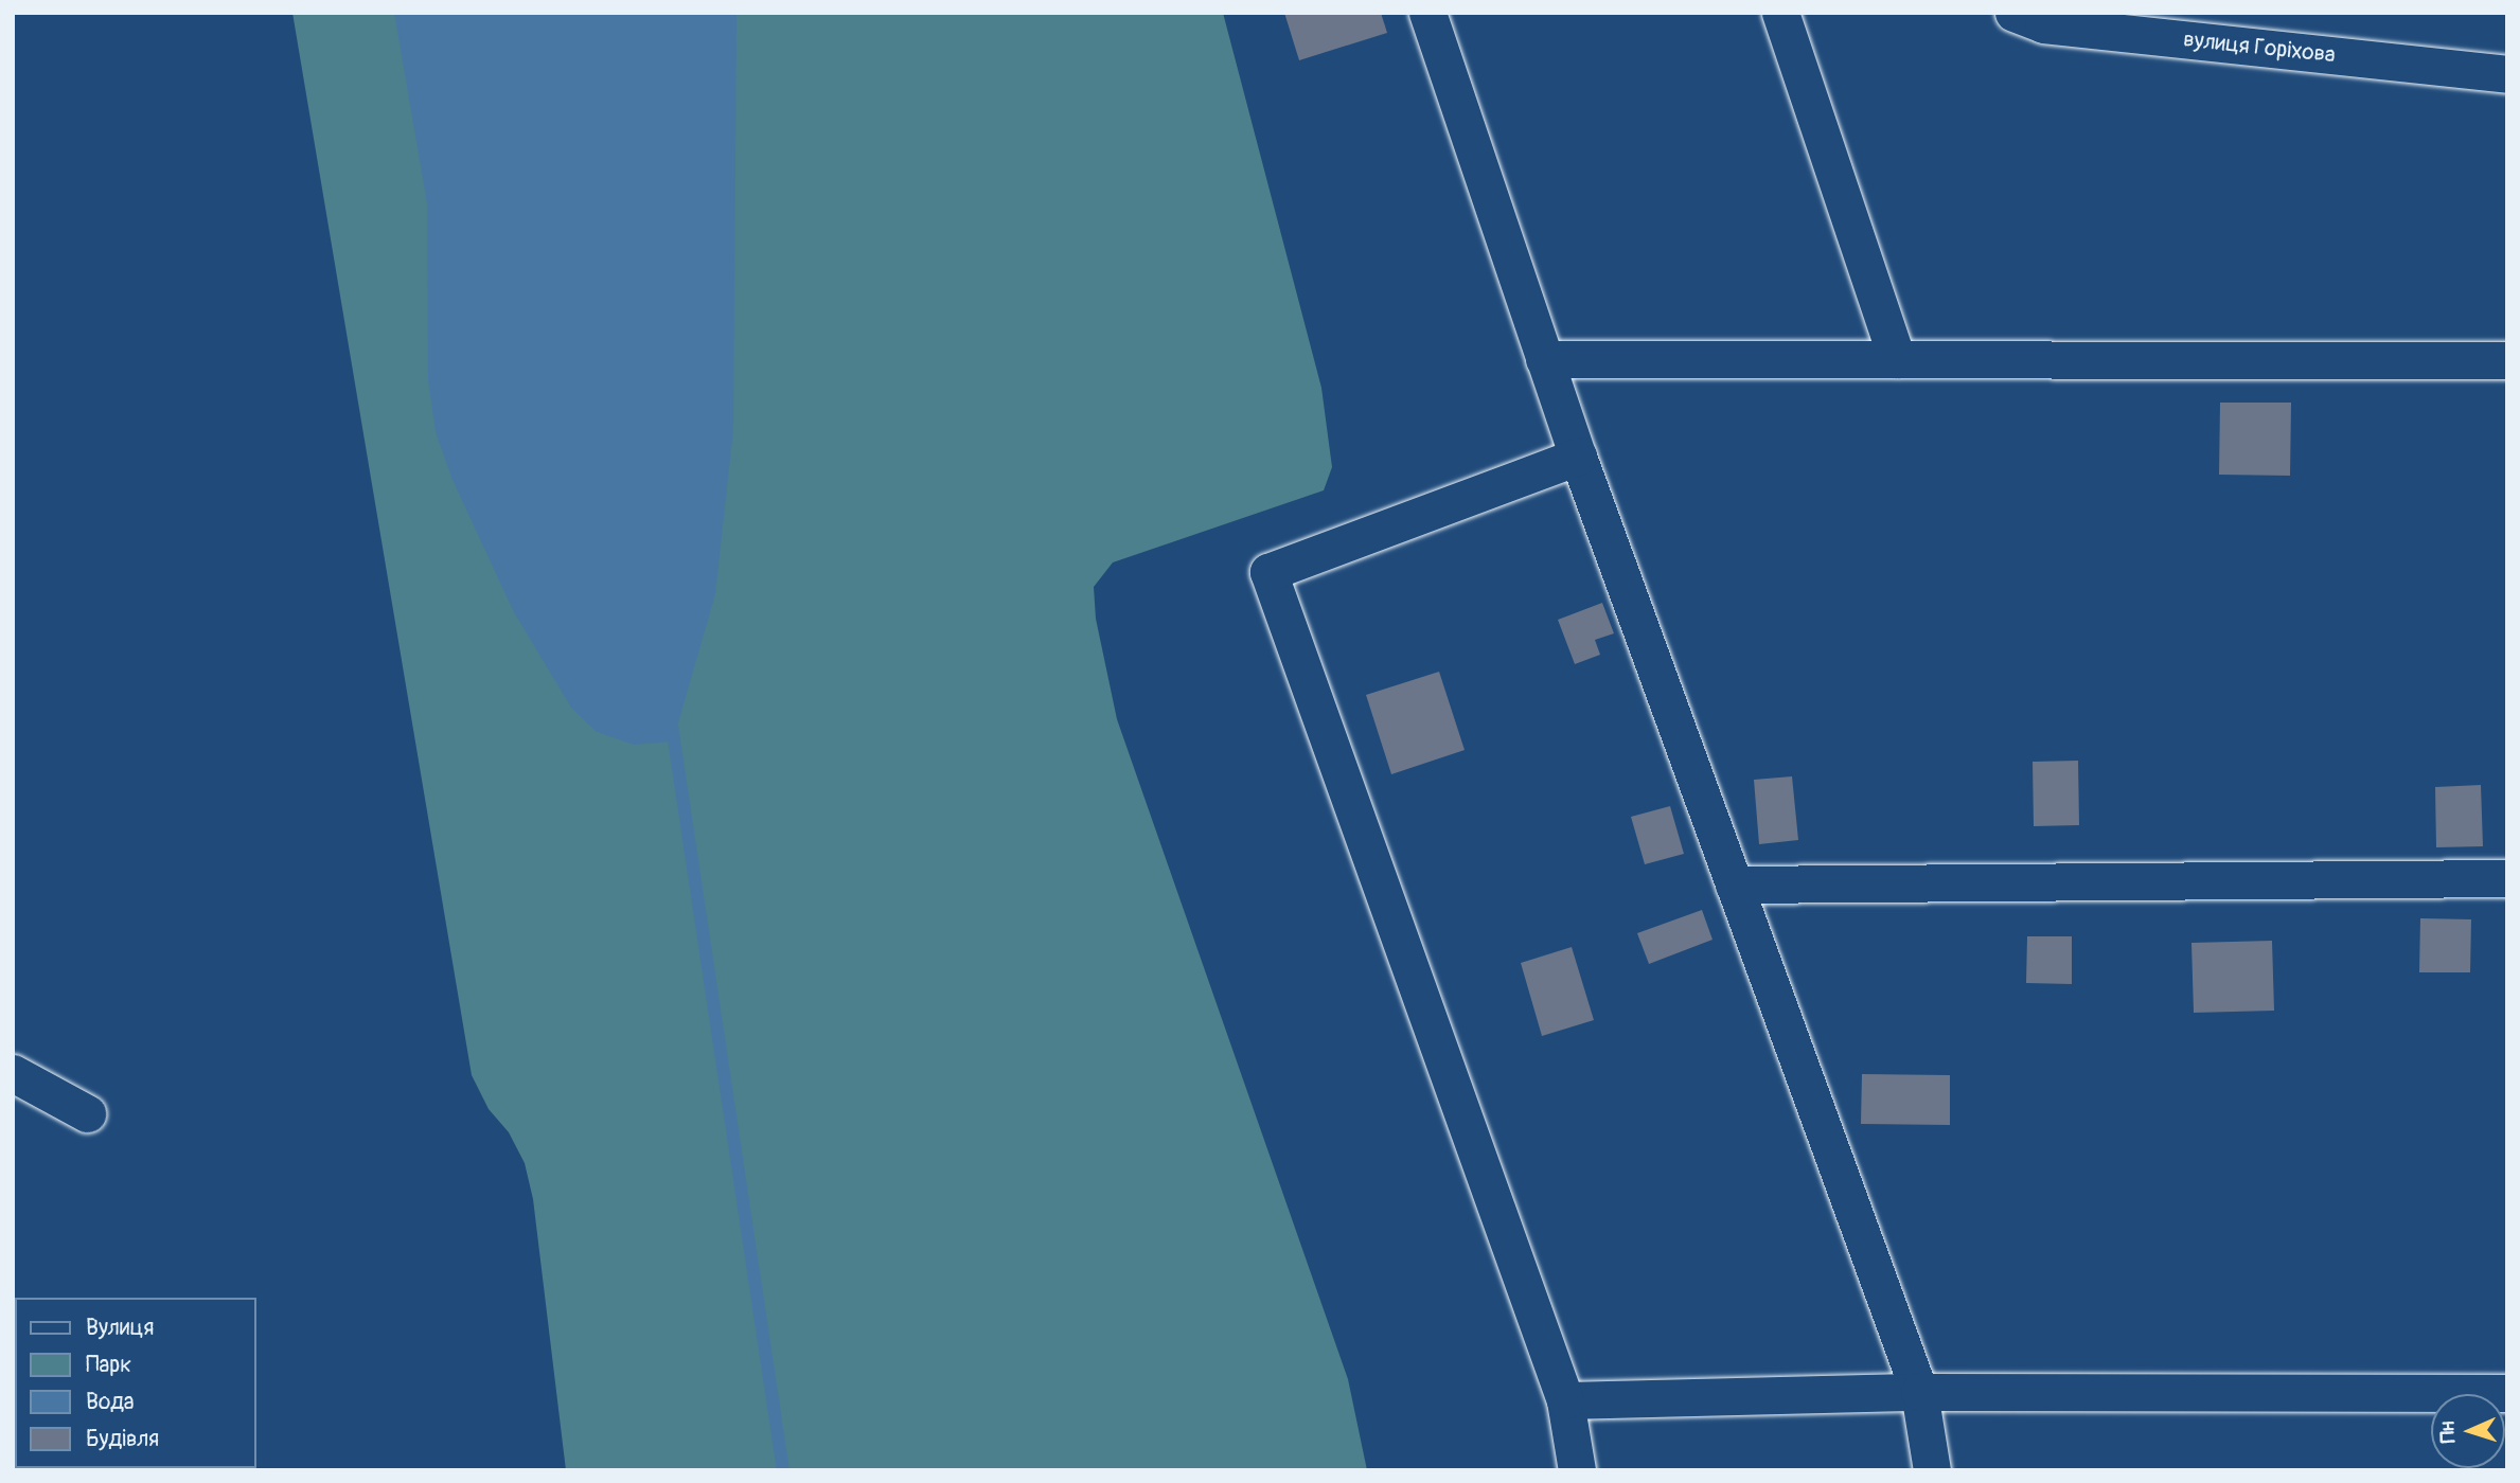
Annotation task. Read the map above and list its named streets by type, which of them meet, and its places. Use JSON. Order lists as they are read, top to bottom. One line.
{"streets":{"street":["вулиця Горіхова"]},"legend":["Вулиця","Парк","Вода","Будівля"],"north":"left"}
